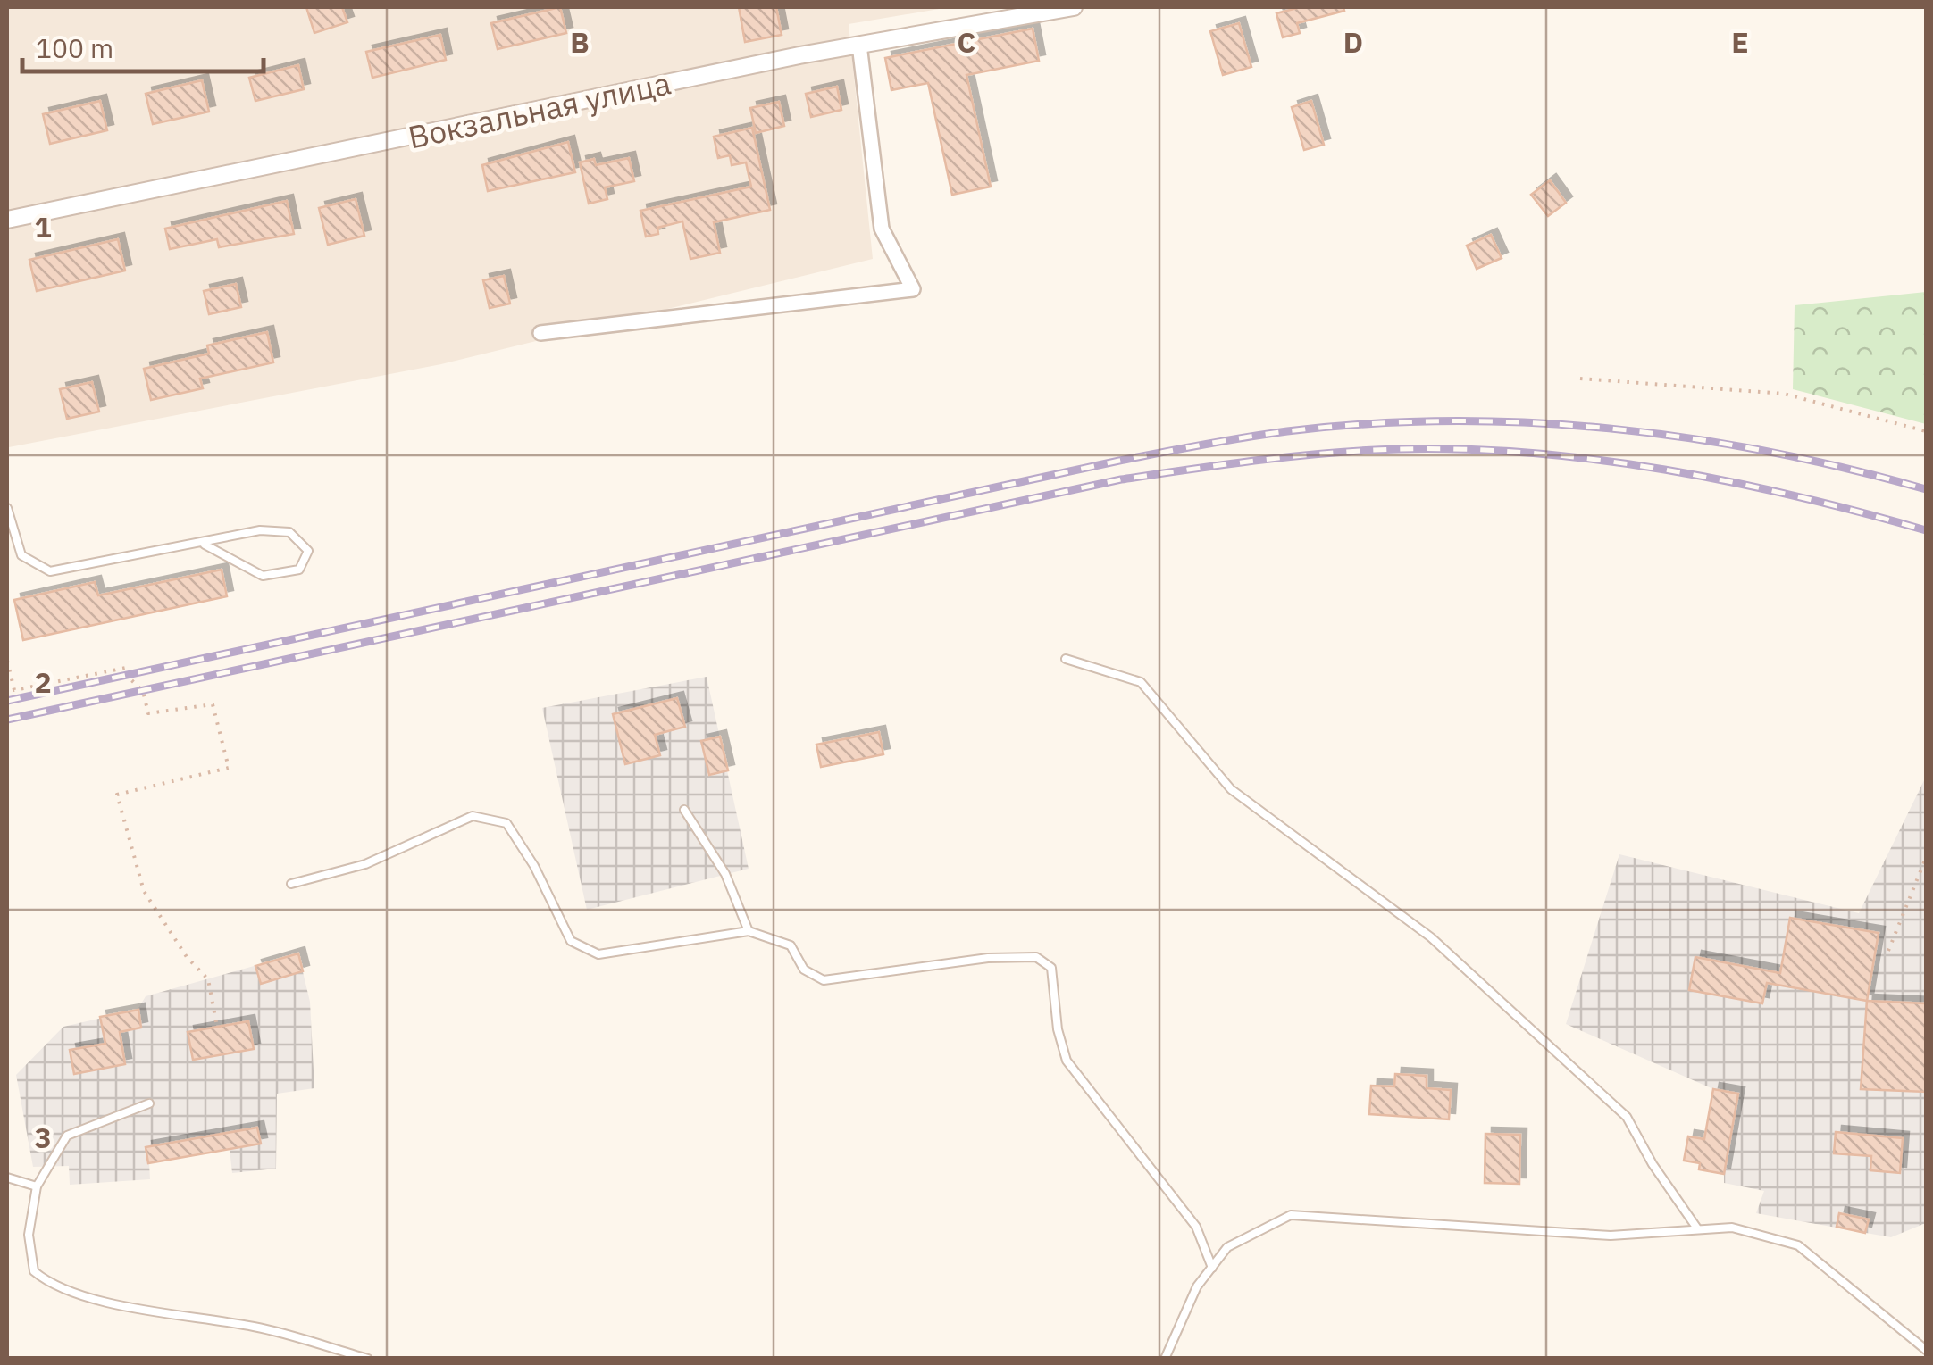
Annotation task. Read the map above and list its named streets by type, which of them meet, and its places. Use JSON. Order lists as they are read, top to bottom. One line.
{"streets":{"street":["Вокзальная улица"]},"scale_bar":"100 m","grid":{"columns":["B","C","D","E"],"rows":["1","2","3"]}}
